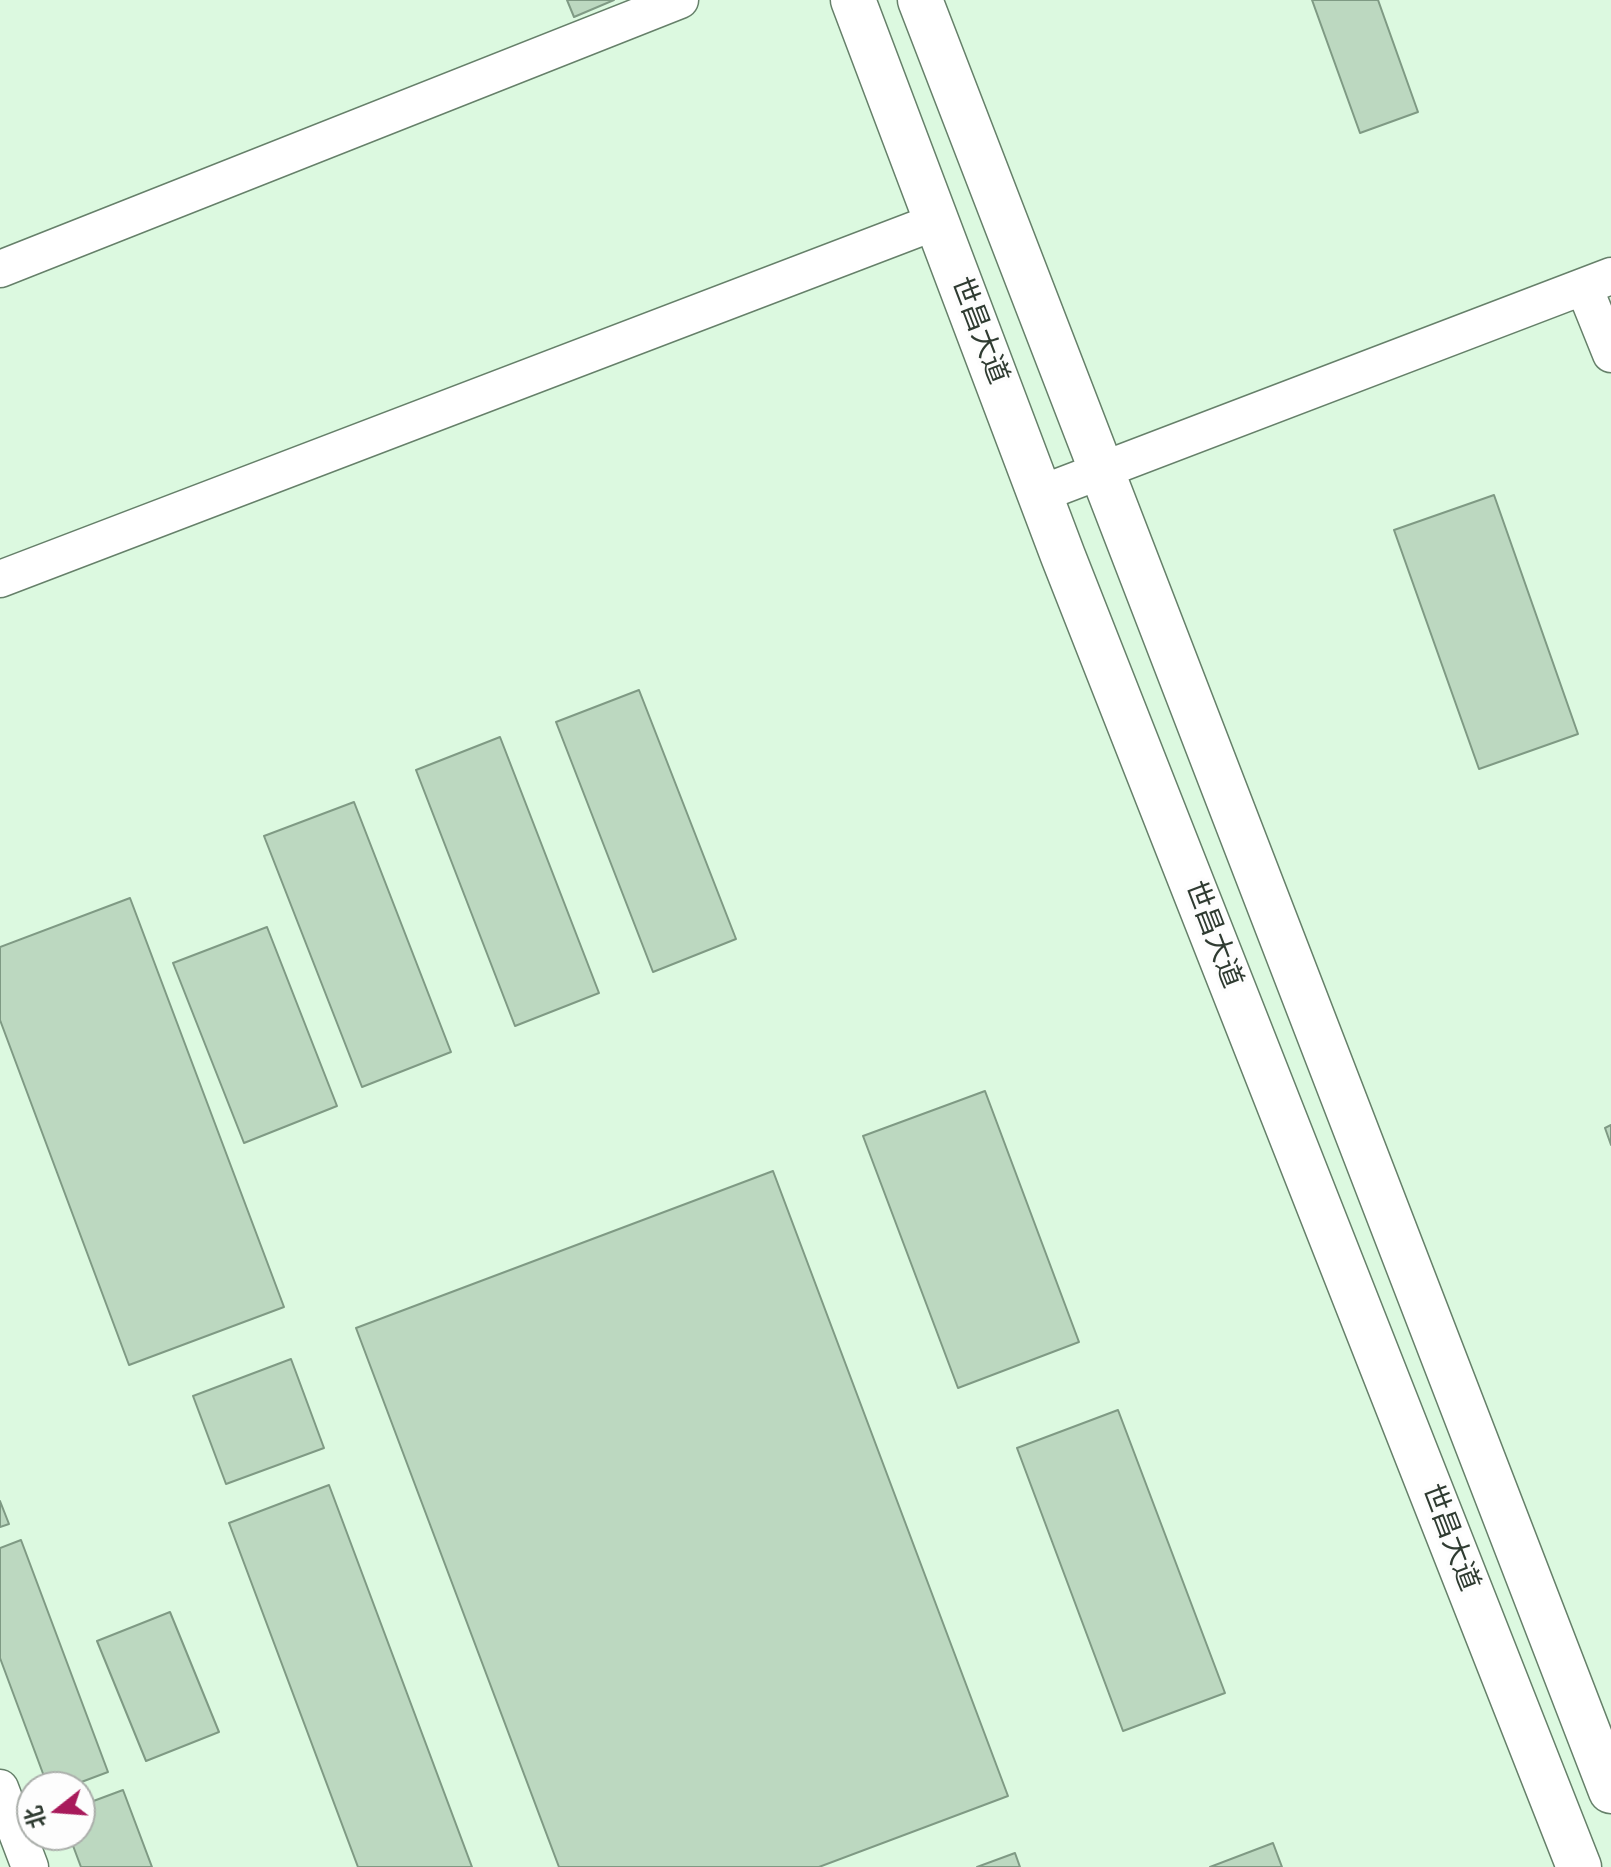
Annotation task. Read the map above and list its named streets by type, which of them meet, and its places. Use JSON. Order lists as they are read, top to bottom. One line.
{"streets":{"main road":["世昌大道"]},"north":"left"}
